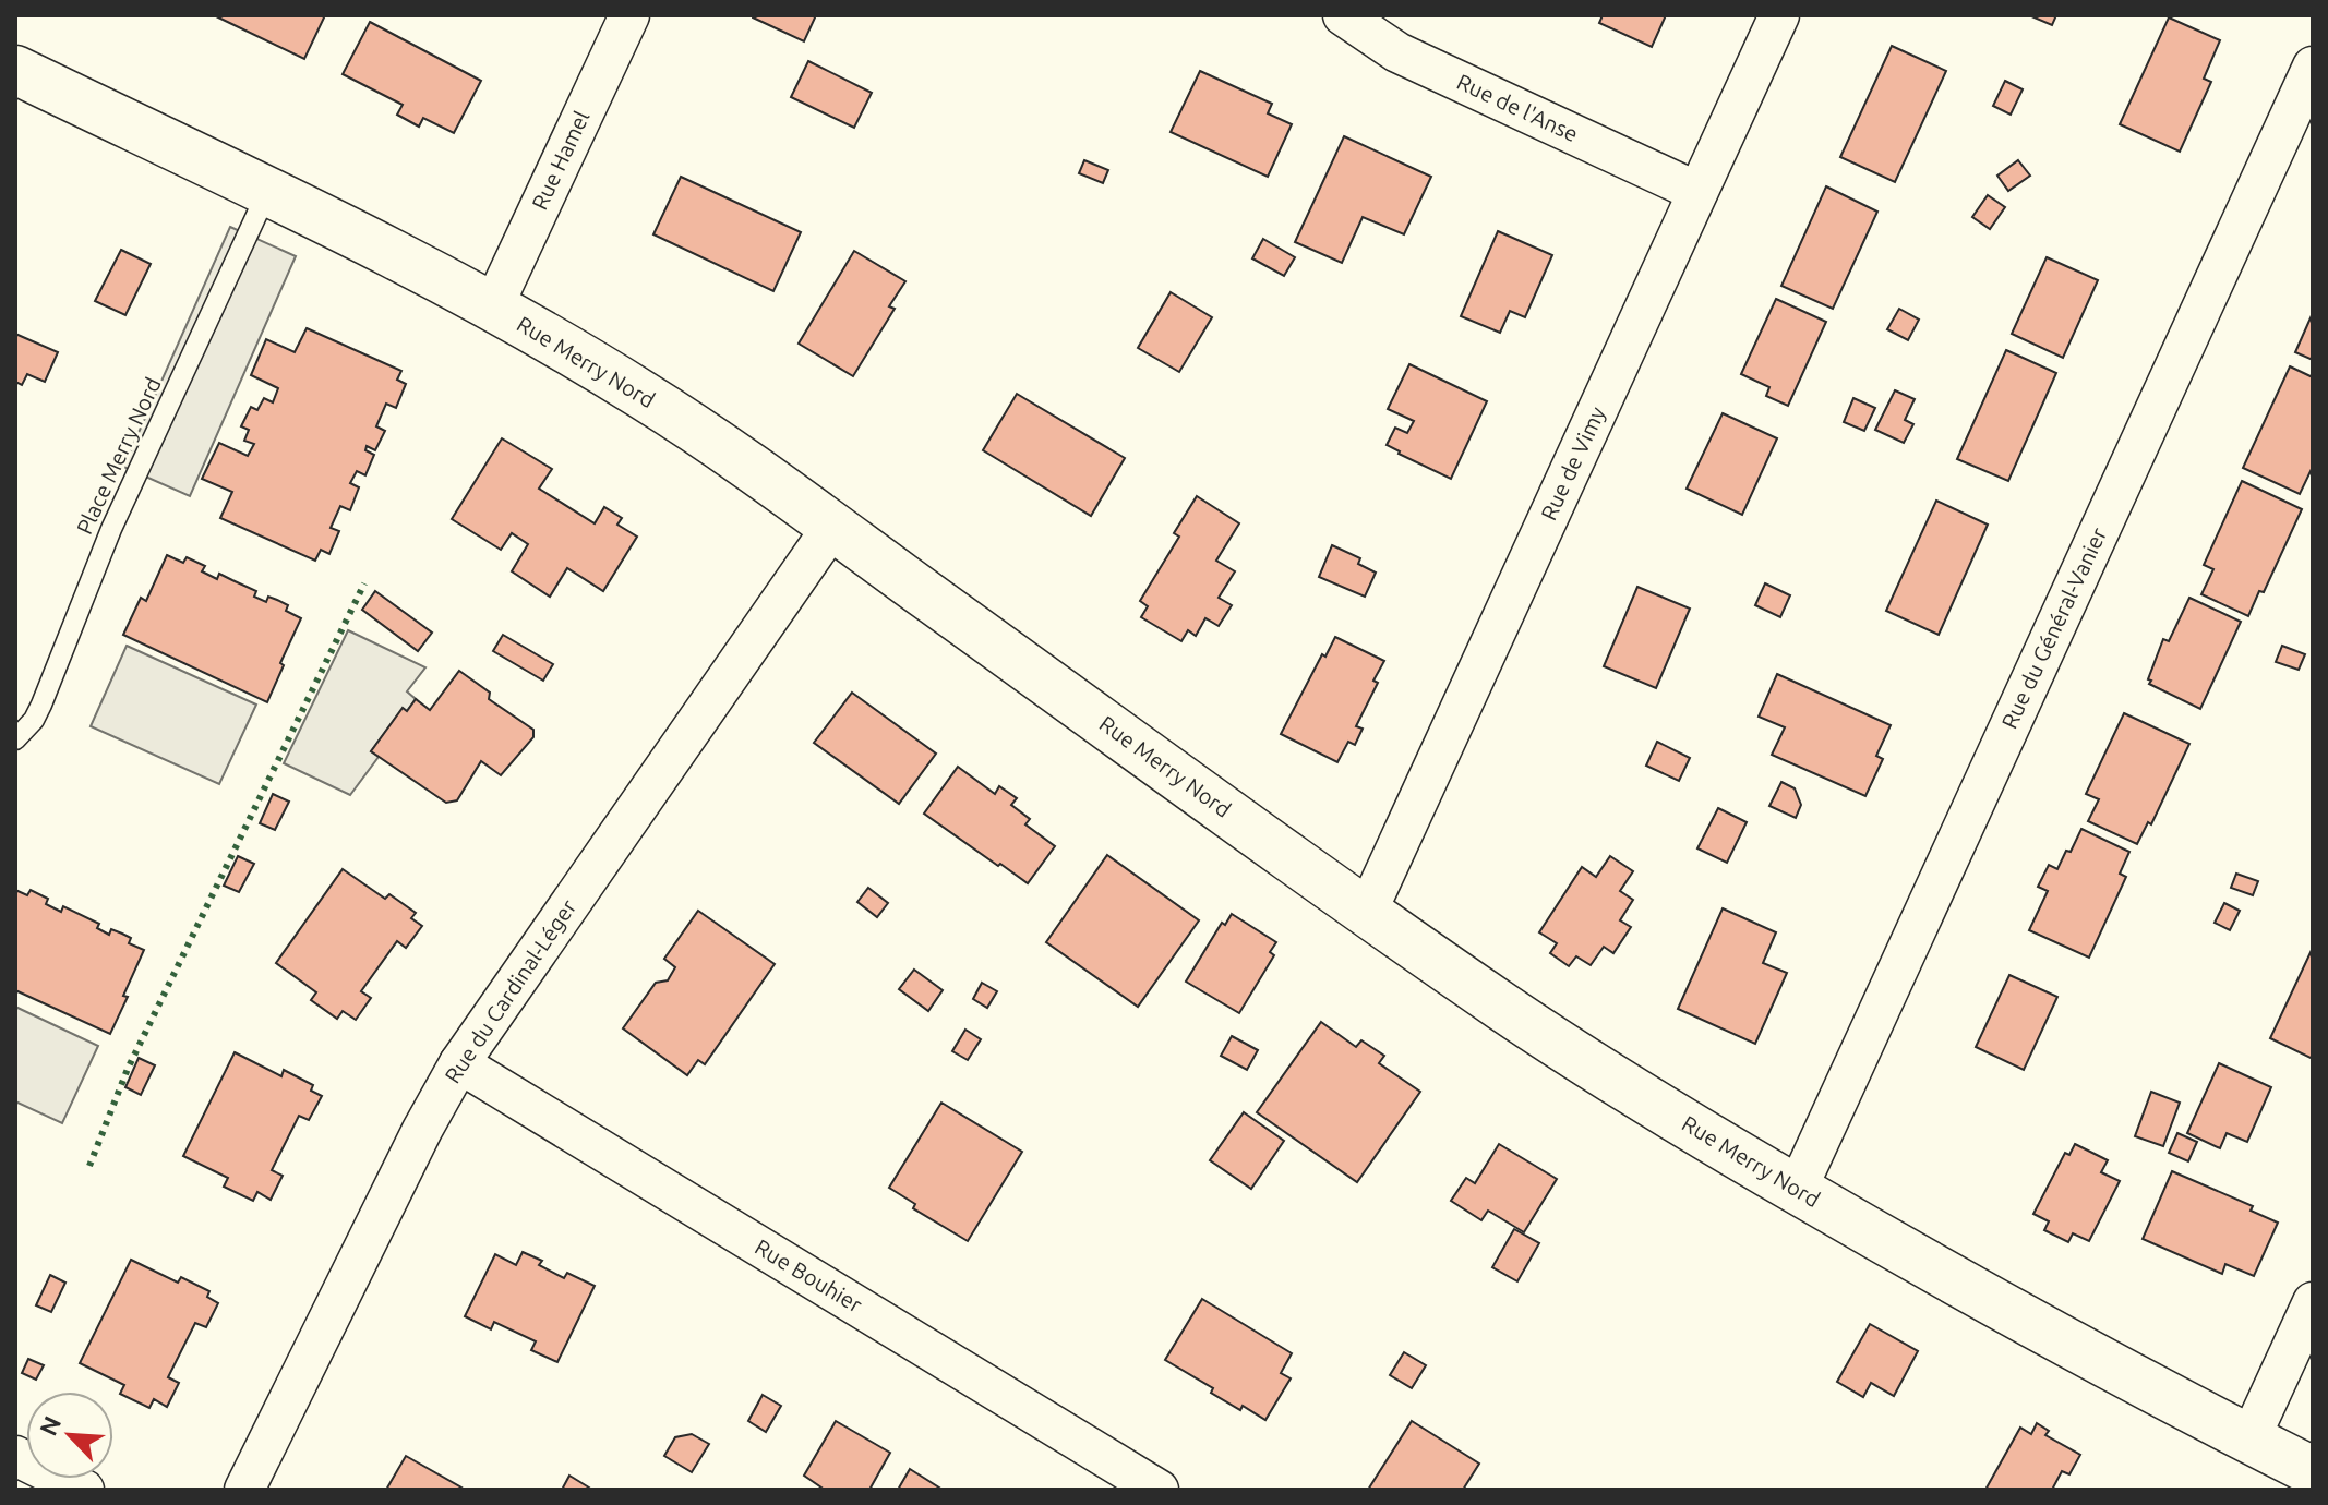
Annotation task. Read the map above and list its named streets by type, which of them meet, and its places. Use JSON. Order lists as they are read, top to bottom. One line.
{"streets":{"main road":["Rue Merry Nord"],"street":["Rue de l'Anse","Rue Hamel","Rue de Vimy","Rue du Général-Vanier","Rue du Cardinal-Léger","Rue Bouhier"],"lane":["Place Merry Nord"]},"crossings":[["Rue de l'Anse","Rue de Vimy"],["Rue Hamel","Rue Merry Nord"],["Rue Merry Nord","Place Merry Nord"],["Rue Merry Nord","Rue de Vimy"],["Rue Merry Nord","Rue du Général-Vanier"],["Rue Merry Nord","Rue du Cardinal-Léger"],["Rue du Cardinal-Léger","Rue Bouhier"]],"north":"top left"}
